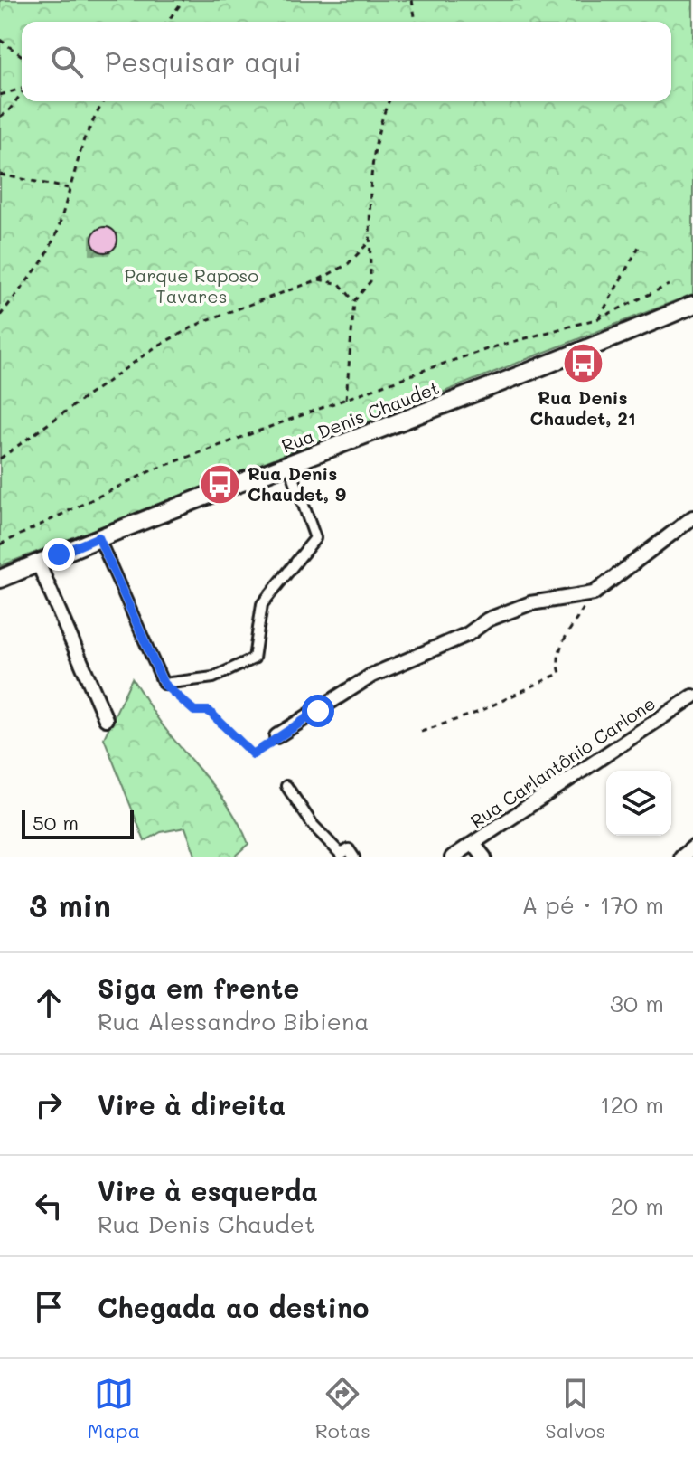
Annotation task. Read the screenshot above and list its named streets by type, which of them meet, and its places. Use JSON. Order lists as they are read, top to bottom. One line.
{"streets":{"street":["Rua Denis Chaudet","Rua Carlantônio Carlone"]},"parks":["Parque Raposo Tavares"],"places":{"bus stop":["Rua Denis Chaudet, 21","Rua Denis Chaudet, 9"]},"scale_bar":"50 m","page":{"search":"Pesquisar aqui","scale":"50 m","heading":["3 min","A pé · 170 m"],"list":[["Siga em frente","Rua Alessandro Bibiena","30 m"],["Vire à direita","120 m"],["Vire à esquerda","Rua Denis Chaudet","20 m"],"Chegada ao destino"],"nav":["Mapa","Rotas","Salvos"]}}
